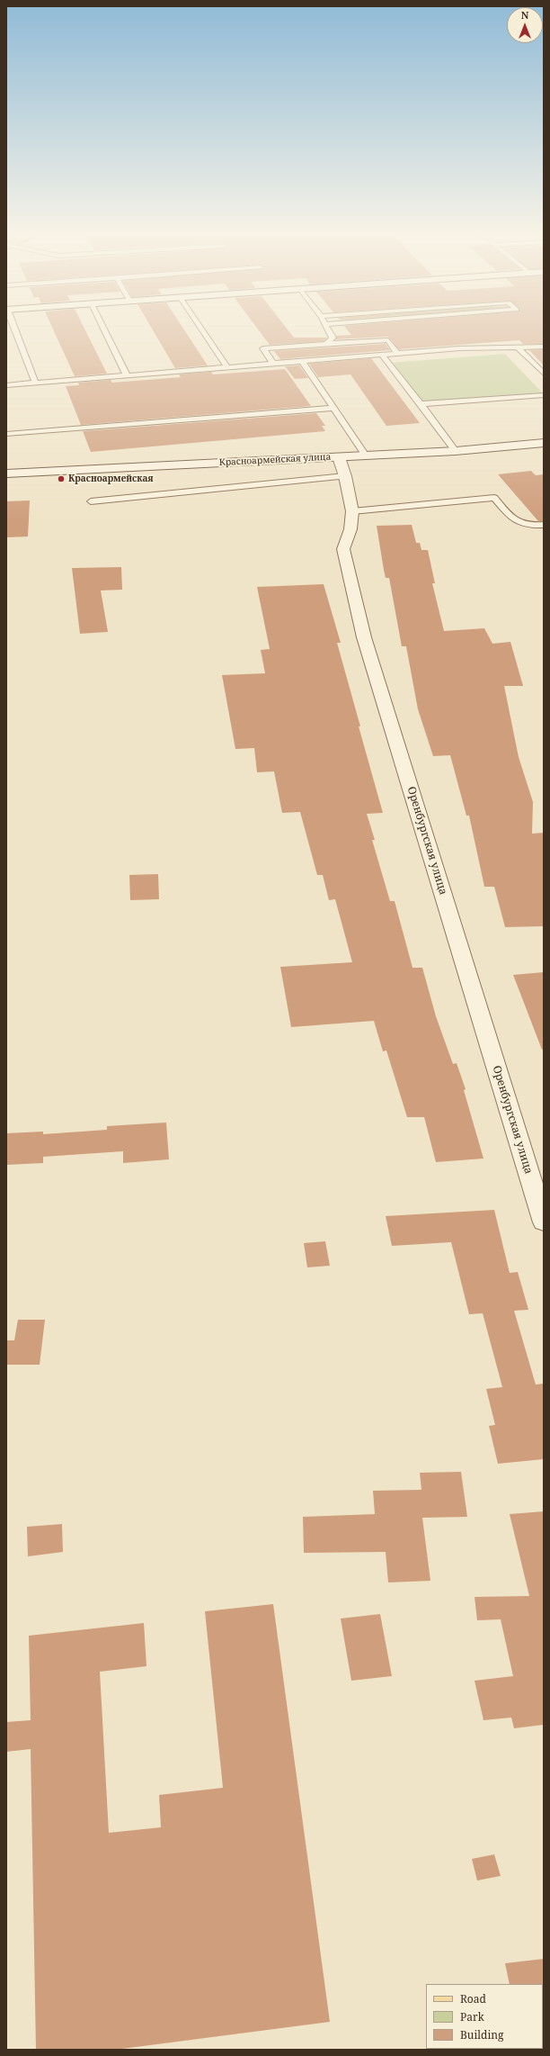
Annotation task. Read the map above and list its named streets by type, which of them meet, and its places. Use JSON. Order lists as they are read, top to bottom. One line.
{"streets":{"street":["Красноармейская улица","Оренбургская улица"]},"crossings":[["Красноармейская улица","Оренбургская улица"]],"places":["Красноармейская"],"legend":["Road","Park","Building"],"north":"top"}
